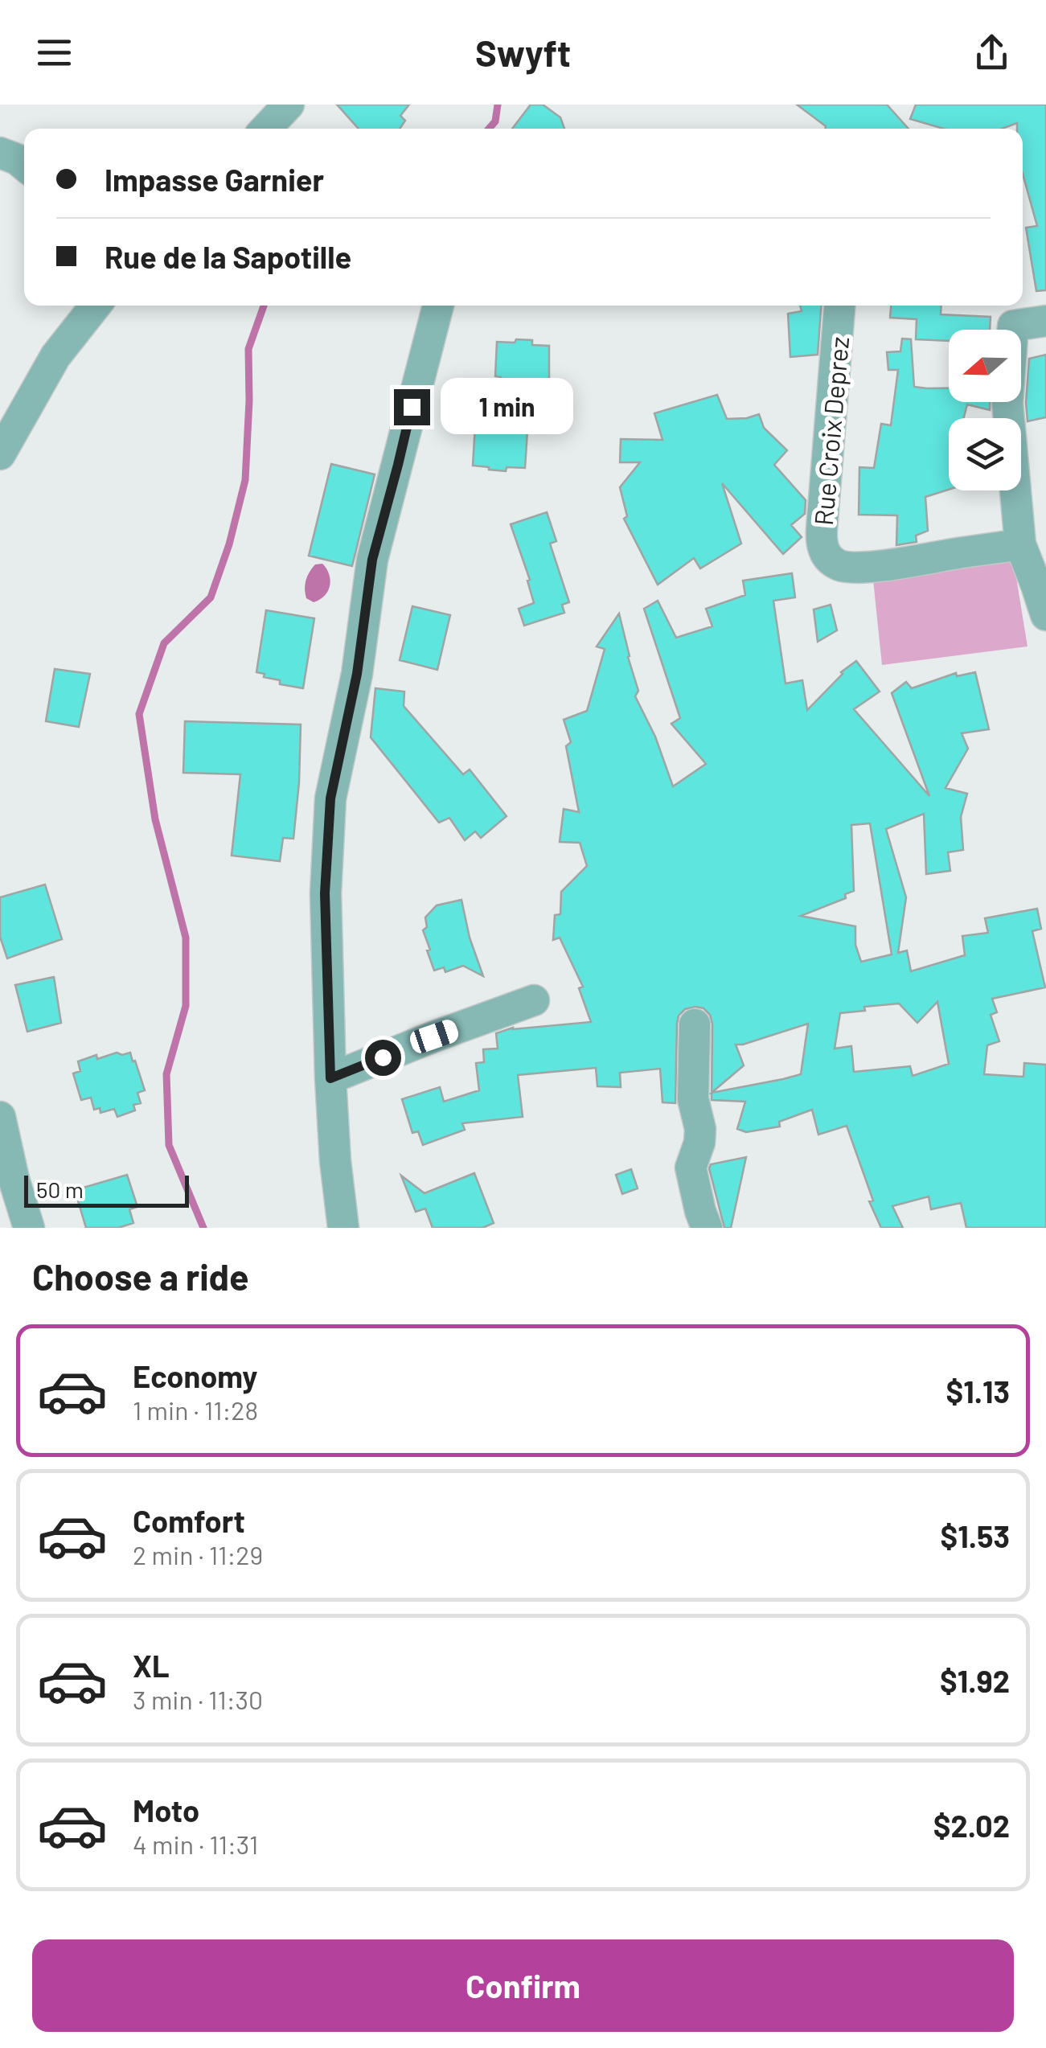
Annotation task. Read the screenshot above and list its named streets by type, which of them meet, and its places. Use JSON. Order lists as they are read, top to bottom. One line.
{"streets":{"street":["Rue Croix Deprez"]},"scale_bar":"50 m","north":"left","page":{"header":"Swyft","banner":["Impasse Garnier","Rue de la Sapotille"],"bubble":"1 min","scale":"50 m","heading":"Choose a ride","list":[{"name":"Economy","note":"1 min · 11:28","value":"$1.13"},{"name":"Comfort","note":"2 min · 11:29","value":"$1.53"},{"name":"XL","note":"3 min · 11:30","value":"$1.92"},{"name":"Moto","note":"4 min · 11:31","value":"$2.02"}],"buttons":"Confirm"}}
